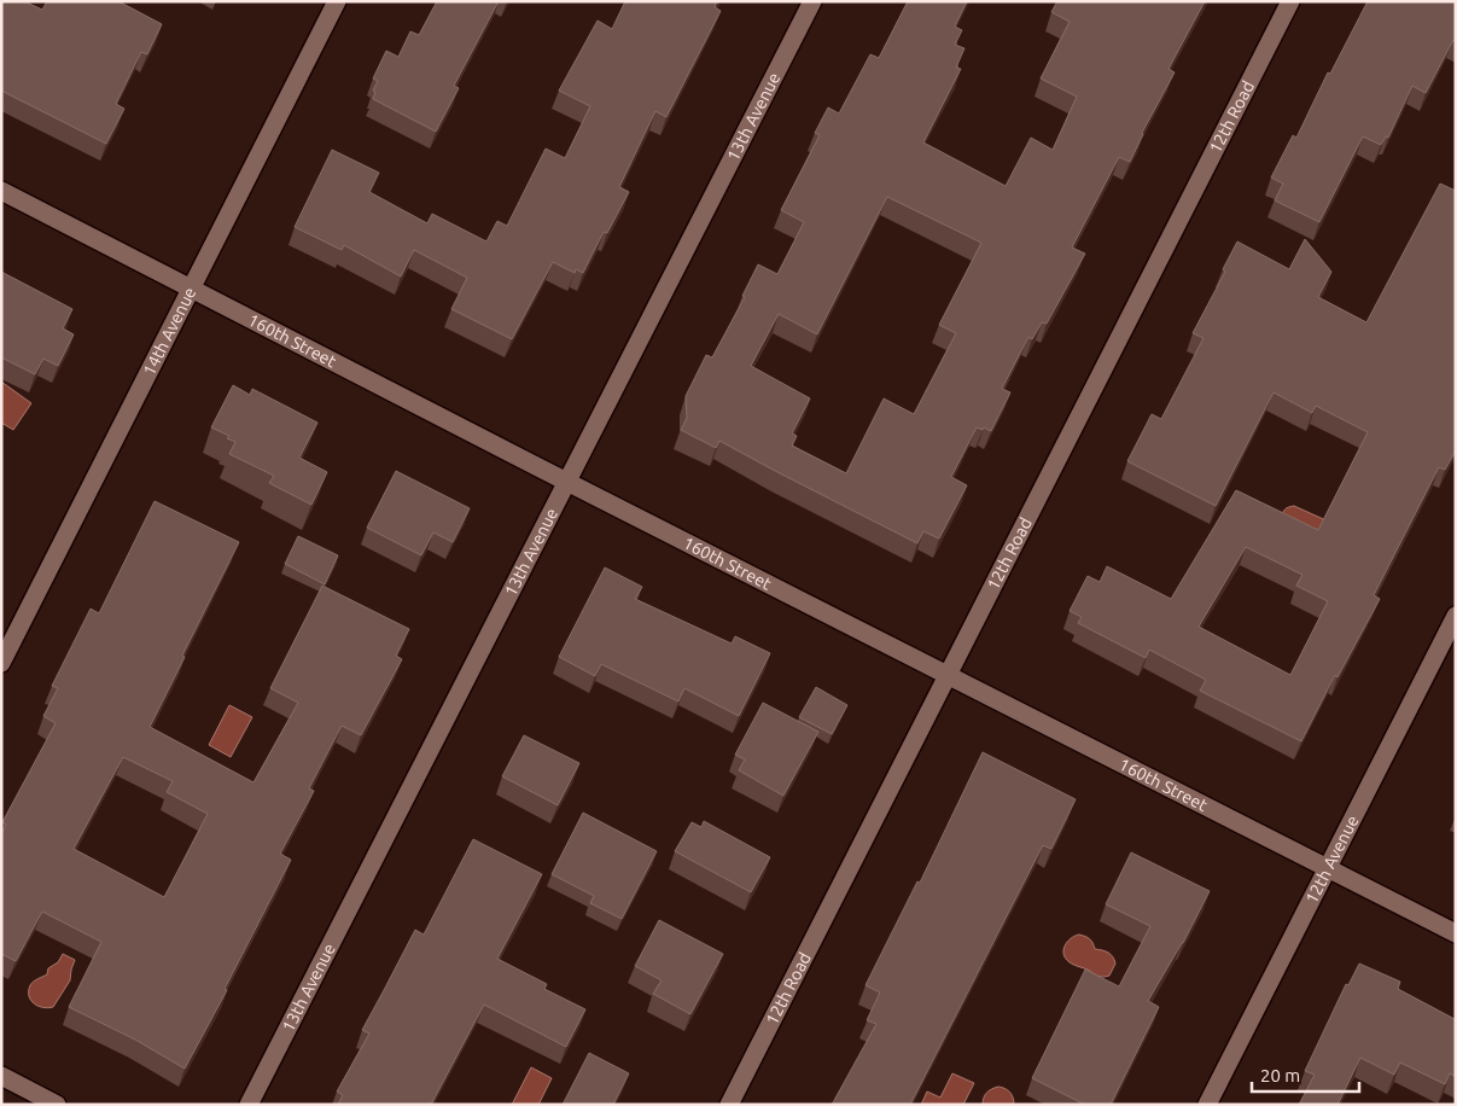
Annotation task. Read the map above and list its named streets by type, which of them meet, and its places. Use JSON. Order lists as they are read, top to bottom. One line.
{"streets":{"street":["13th Avenue","12th Road","14th Avenue","160th Street","12th Avenue"]},"crossings":[["13th Avenue","160th Street"],["12th Road","160th Street"],["14th Avenue","160th Street"],["160th Street","12th Avenue"]],"scale_bar":"20 m"}
